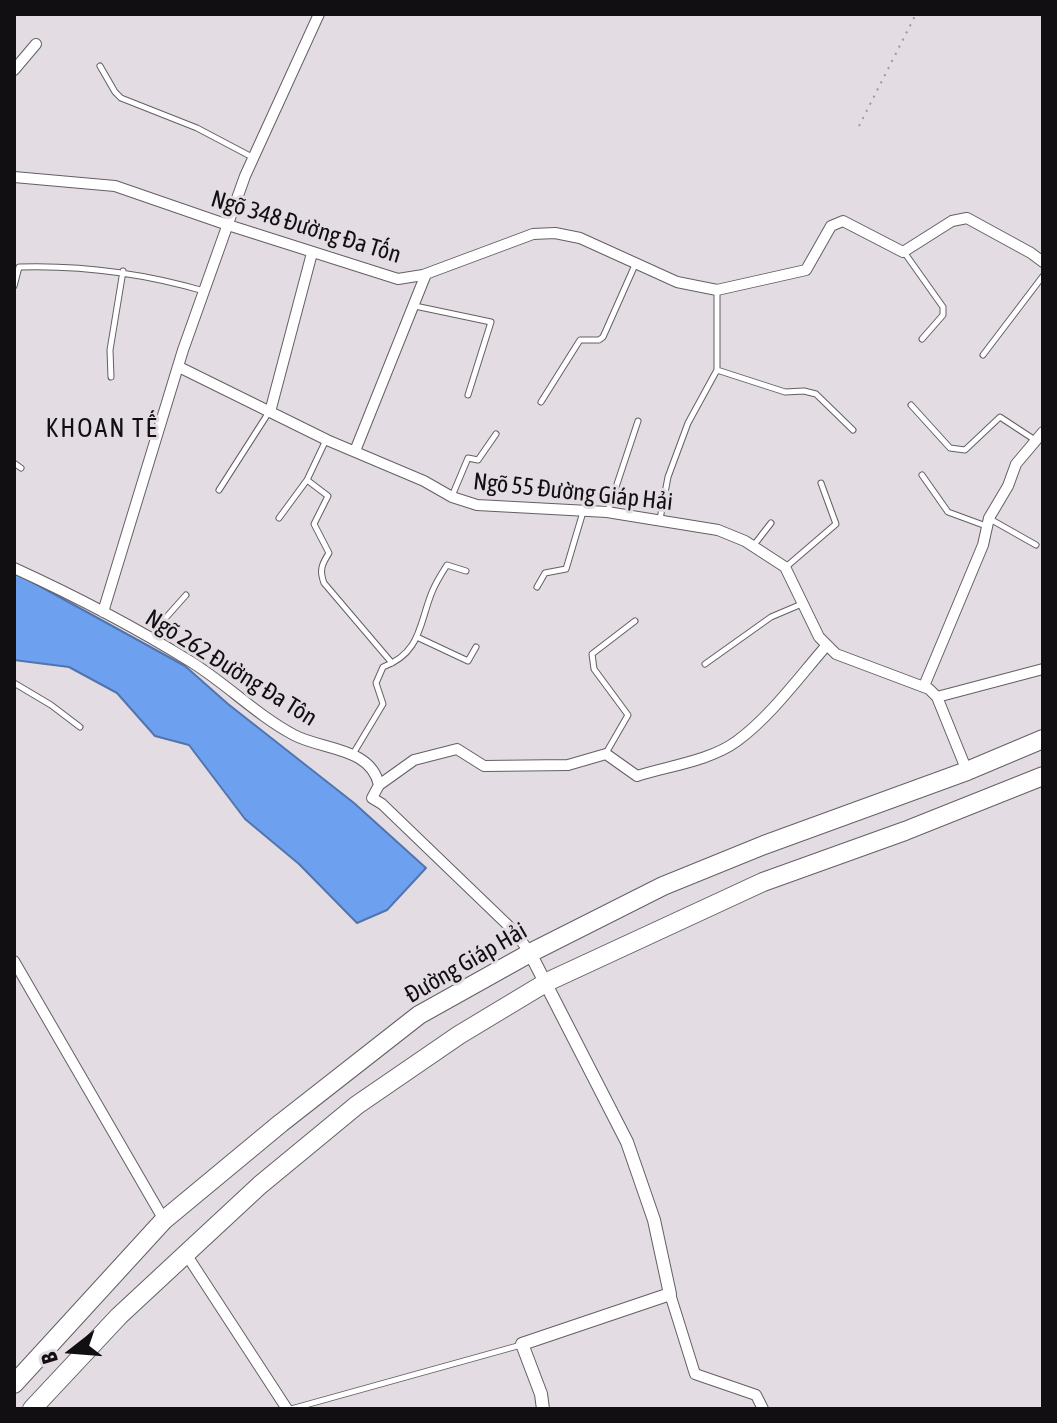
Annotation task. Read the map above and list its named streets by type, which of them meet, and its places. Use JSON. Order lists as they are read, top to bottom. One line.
{"streets":{"highway":["Đường Giáp Hải"],"street":["Ngõ 348 Đường Đa Tốn","Ngõ 55 Đường Giáp Hải","Ngõ 262 Đường Đa Tôn"]},"districts":["KHOAN TẾ"],"north":"left"}
